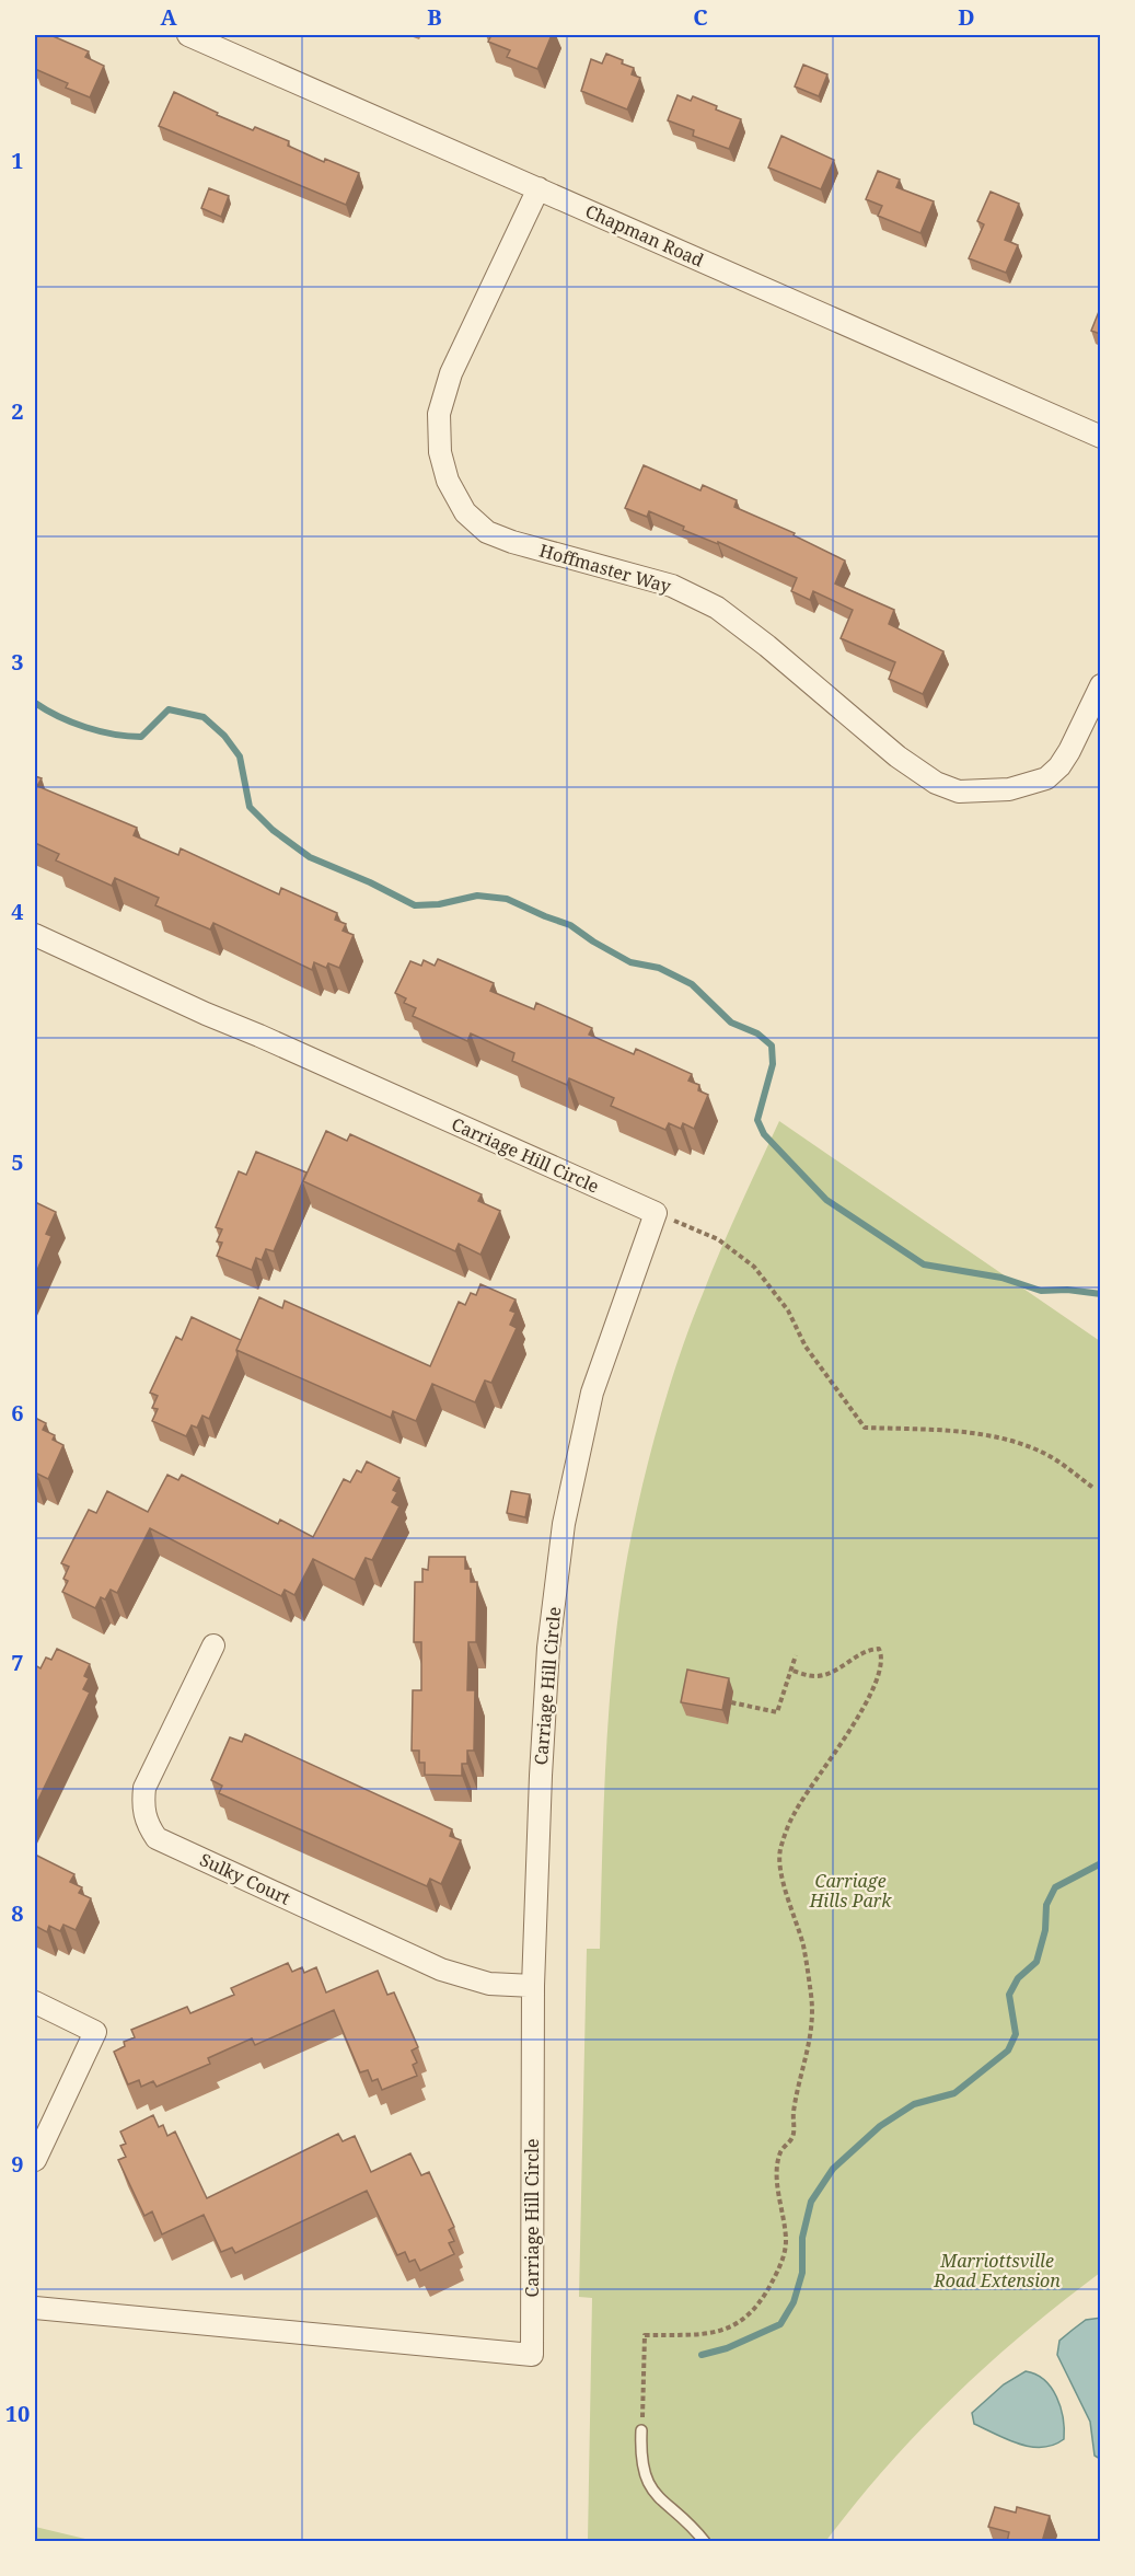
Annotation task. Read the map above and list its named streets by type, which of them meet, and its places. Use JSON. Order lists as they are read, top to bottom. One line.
{"streets":{"street":["Chapman Road","Hoffmaster Way","Carriage Hill Circle","Sulky Court"]},"crossings":[["Chapman Road","Hoffmaster Way"],["Carriage Hill Circle","Sulky Court"]],"parks":["Carriage Hills Park","Marriottsville Road Extension"],"grid":{"columns":["A","B","C","D"],"rows":["1","2","3","4","5","6","7","8","9","10"]}}
